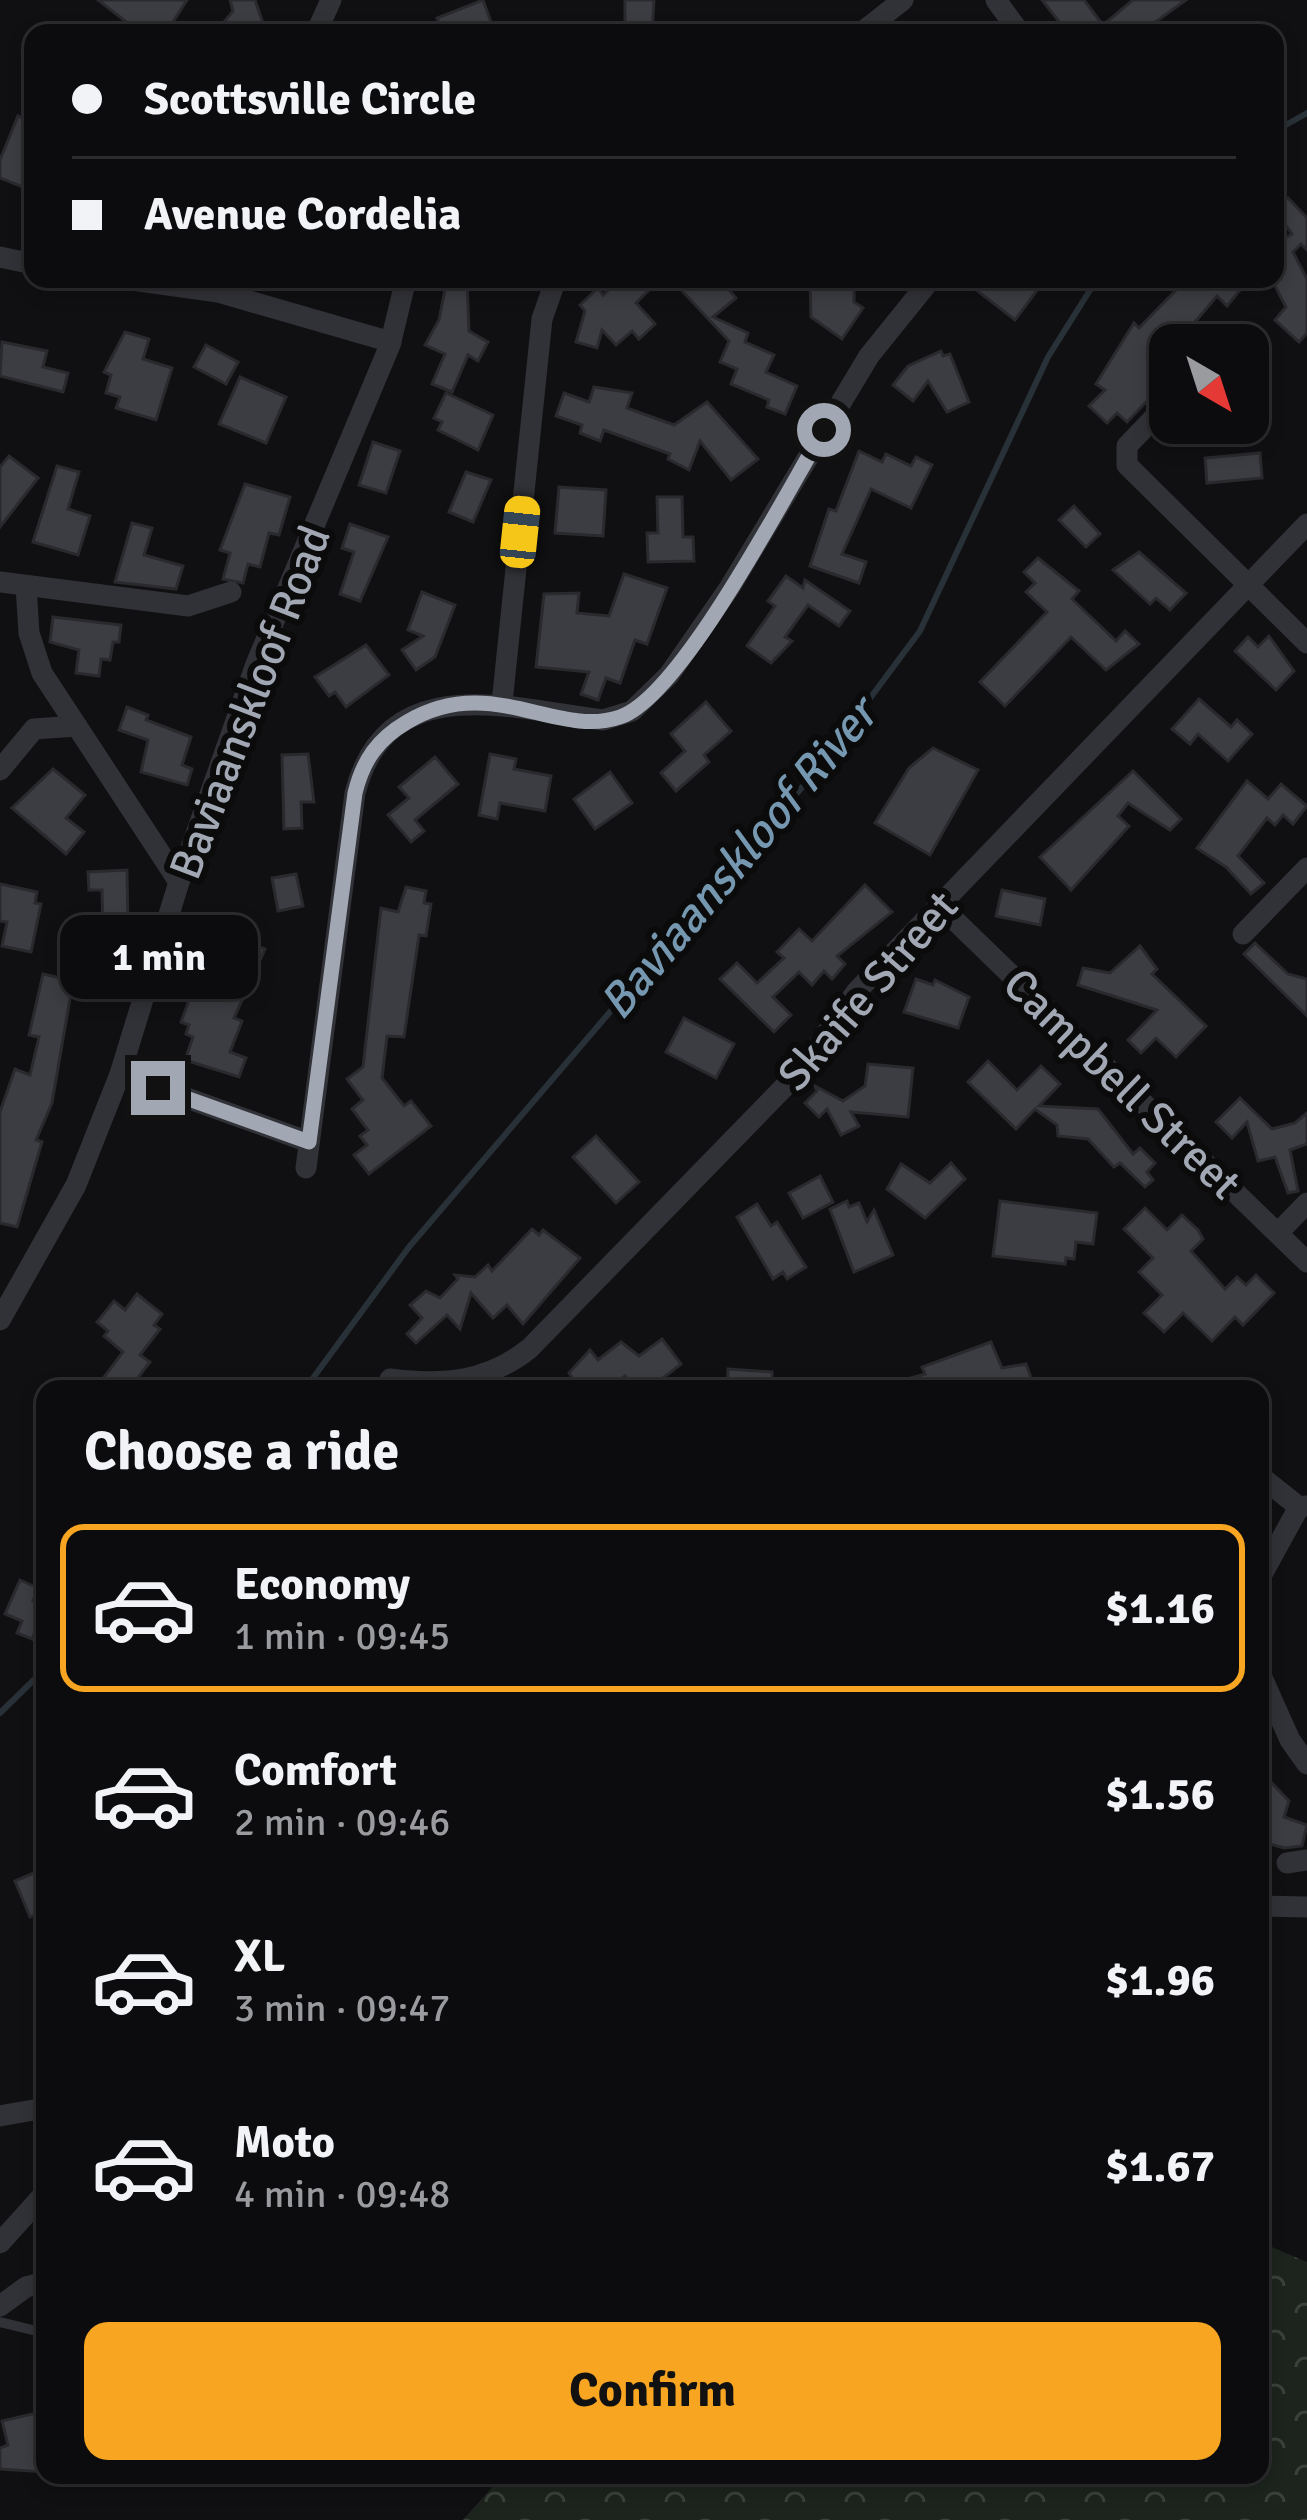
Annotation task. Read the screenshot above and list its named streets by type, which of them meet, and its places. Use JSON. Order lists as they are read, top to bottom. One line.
{"streets":{"street":["Baviaanskloof Road","Skaife Street","Campbell Street"]},"crossings":[["Skaife Street","Campbell Street"]],"water":["Baviaanskloof River"],"north":"bottom right","page":{"banner":["Scottsville Circle","Avenue Cordelia"],"bubble":"1 min","heading":"Choose a ride","list":[{"name":"Economy","note":"1 min · 09:45","value":"$1.16"},{"name":"Comfort","note":"2 min · 09:46","value":"$1.56"},{"name":"XL","note":"3 min · 09:47","value":"$1.96"},{"name":"Moto","note":"4 min · 09:48","value":"$1.67"}],"buttons":"Confirm"}}
